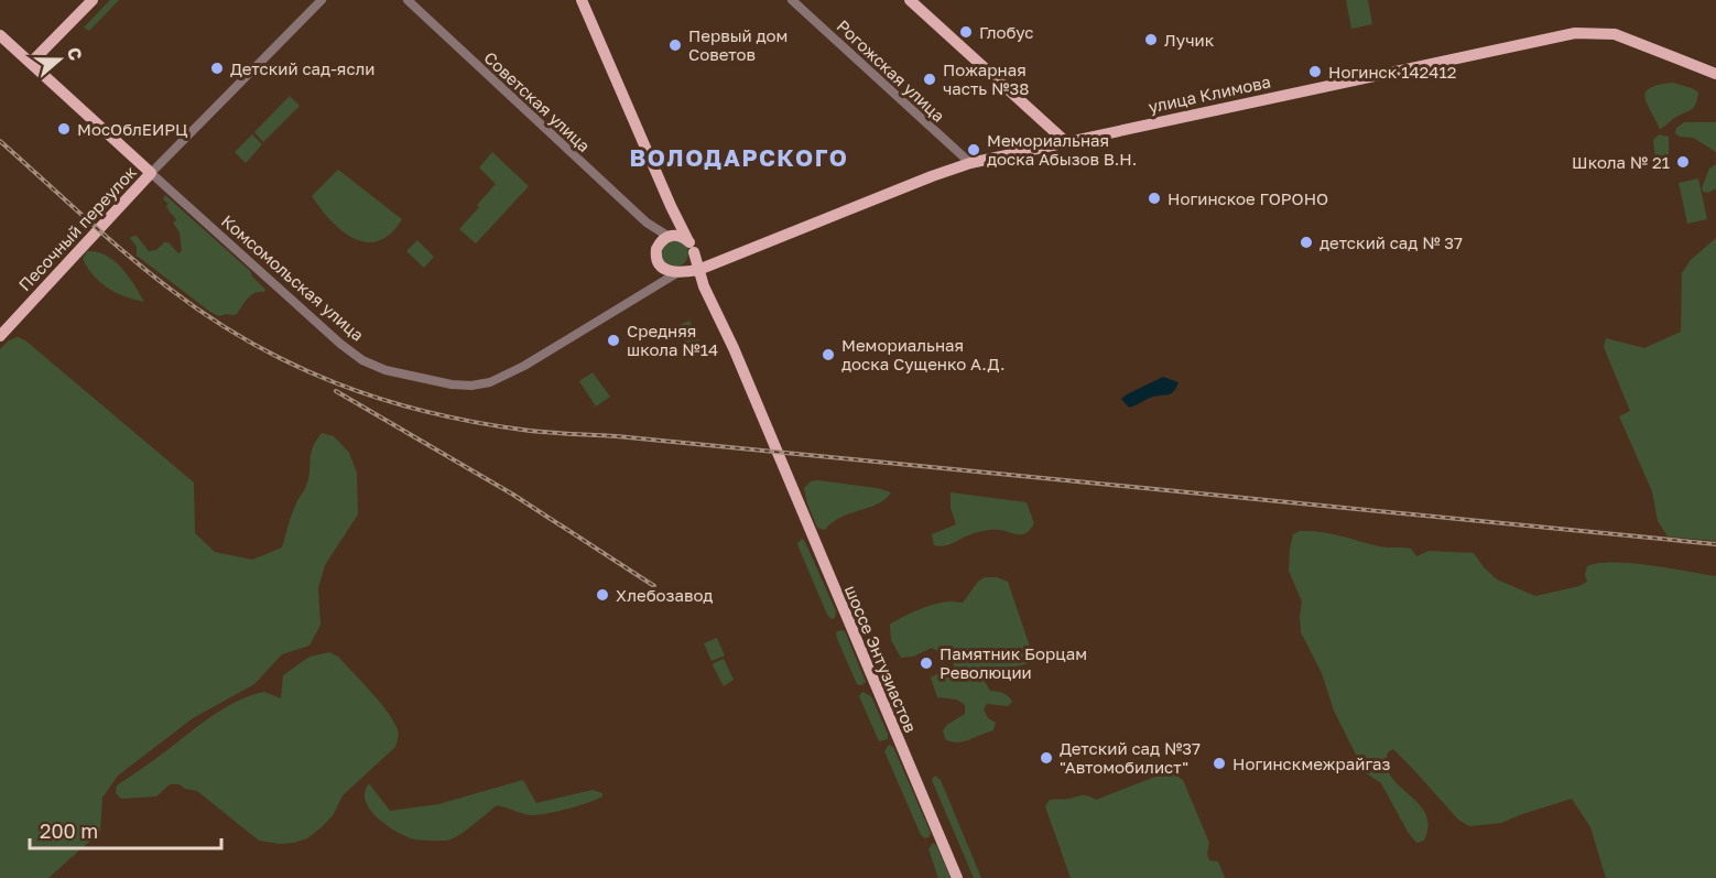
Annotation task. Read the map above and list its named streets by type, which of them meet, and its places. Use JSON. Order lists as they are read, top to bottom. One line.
{"streets":{"main road":["улица Климова","Песочный переулок","Комсомольская улица","шоссе Энтузиастов"],"street":["Рогожская улица","Советская улица"]},"crossings":[["Рогожская улица","улица Климова"],["улица Климова","Советская улица"],["улица Климова","Комсомольская улица"],["улица Климова","шоссе Энтузиастов"],["Советская улица","Комсомольская улица"],["Советская улица","шоссе Энтузиастов"],["Песочный переулок","Комсомольская улица"],["Комсомольская улица","шоссе Энтузиастов"]],"districts":["ВОЛОДАРСКОГО"],"places":["Глобус","Лучик","Первый дом Советов","Детский сад-ясли","Ногинск 142412","Пожарная часть №38","МосОблЕИРЦ","Мемориальная доска Абызов В.Н.","Школа № 21","Ногинское ГОРОНО","детский сад № 37","Средняя школа №14","Мемориальная доска Сущенко А.Д.","Хлебозавод","Памятник Борцам Революции","Детский сад №37 \"Автомобилист\"","Ногинскмежрайгаз"],"scale_bar":"200 m","north":"right"}
